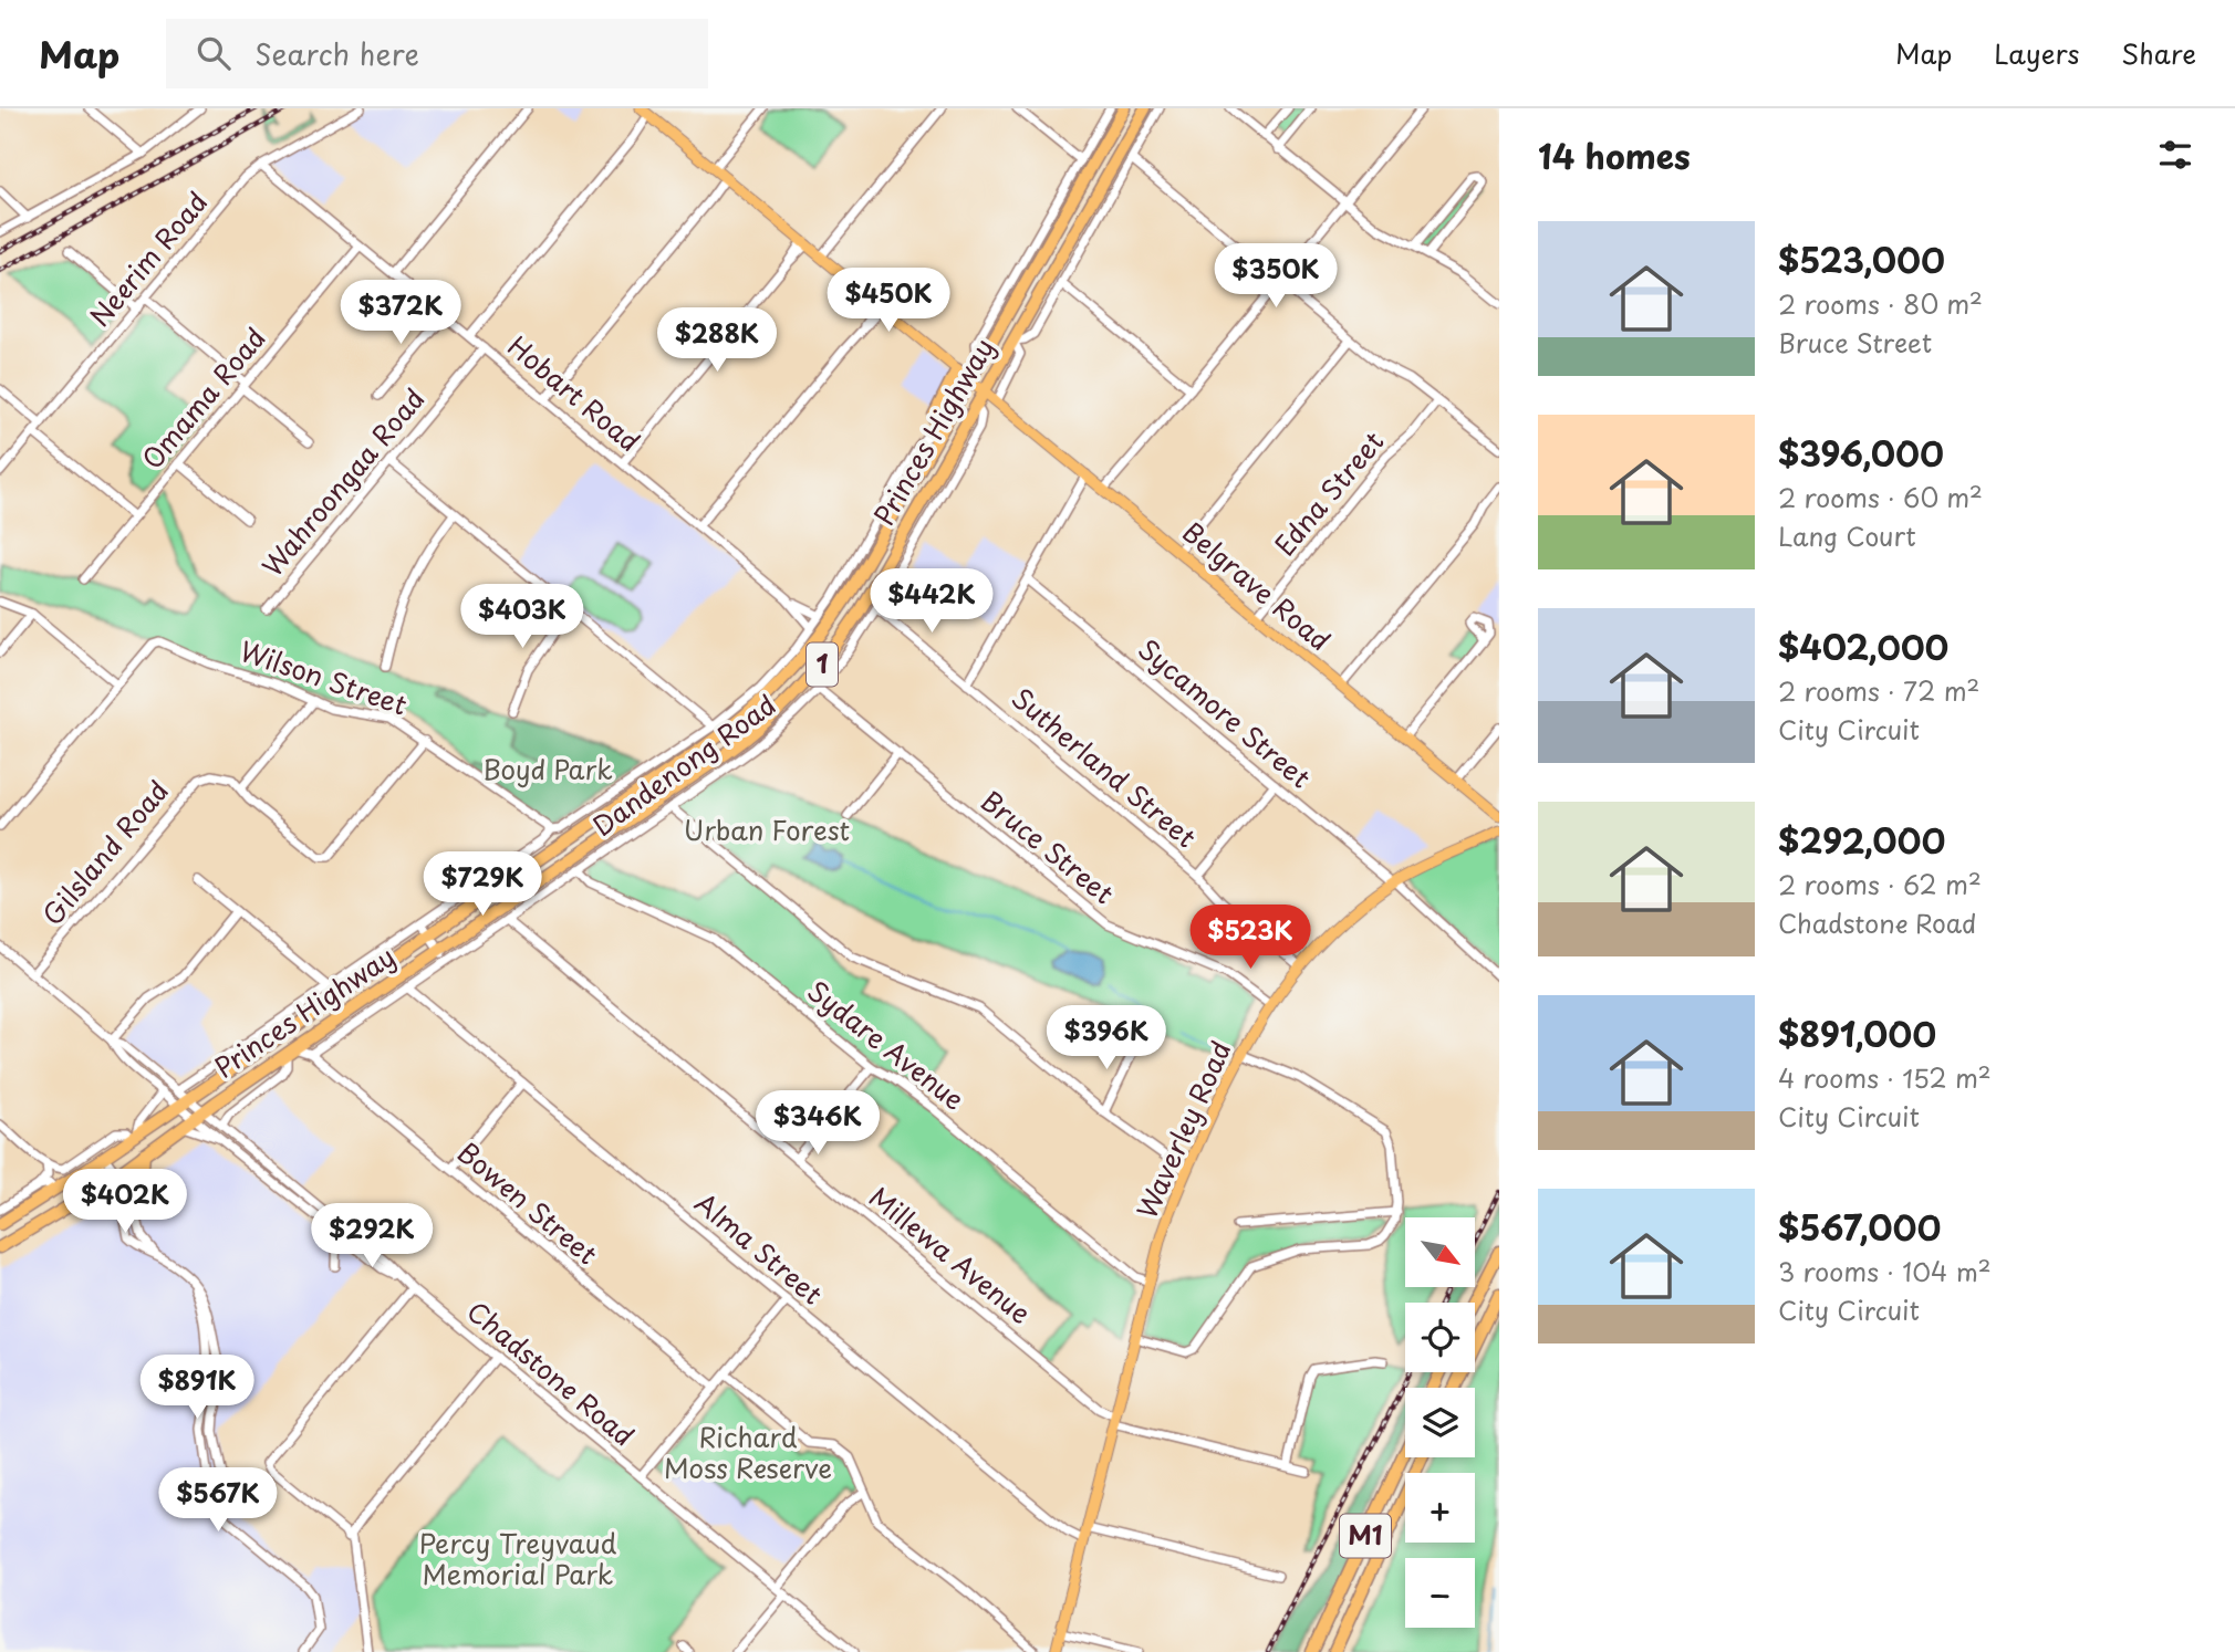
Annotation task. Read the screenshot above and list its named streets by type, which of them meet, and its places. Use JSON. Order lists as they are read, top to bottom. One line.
{"streets":{"highway":["Princes Highway","1","M1"],"main road":["Belgrave Road","Waverley Road"],"street":["Neerim Road","Hobart Road","Omama Road","Wahroongaa Road","Edna Street","Wilson Street","Sycamore Street","Dandenong Road","Sutherland Street","Bruce Street","Gilsland Road","Sydare Avenue","Bowen Street","Alma Street","Millewa Avenue","Chadstone Road"]},"crossings":[["Neerim Road","Hobart Road"],["Hobart Road","Omama Road"],["Hobart Road","Wahroongaa Road"],["Hobart Road","Dandenong Road"],["Princes Highway","Belgrave Road"],["Princes Highway","1"],["Princes Highway","Dandenong Road"],["Princes Highway","Chadstone Road"],["Edna Street","Belgrave Road"],["1","Chadstone Road"],["Wilson Street","Dandenong Road"],["Sycamore Street","Waverley Road"],["Dandenong Road","Sutherland Street"],["Dandenong Road","Bruce Street"],["Dandenong Road","Sydare Avenue"],["Dandenong Road","Bowen Street"],["Dandenong Road","Alma Street"],["Dandenong Road","Millewa Avenue"],["Sutherland Street","Waverley Road"],["Bruce Street","Waverley Road"],["Sydare Avenue","Waverley Road"],["Waverley Road","Alma Street"],["Waverley Road","Millewa Avenue"]],"parks":["Boyd Park","Urban Forest","Richard Moss Reserve","Percy Treyvaud Memorial Park"],"north":"bottom right","page":{"header":"Map","search":"Search here","nav":["Map","Layers","Share"],"heading":"14 homes","list":[{"name":"$523,000","note":"2 rooms · 80 m² · Bruce Street"},{"name":"$396,000","note":"2 rooms · 60 m² · Lang Court"},{"name":"$402,000","note":"2 rooms · 72 m² · City Circuit"},{"name":"$292,000","note":"2 rooms · 62 m² · Chadstone Road"},{"name":"$891,000","note":"4 rooms · 152 m² · City Circuit"},{"name":"$567,000","note":"3 rooms · 104 m² · City Circuit"}],"price":["$350K","$450K","$372K","$288K","$442K","$403K","$729K","$523K","$396K","$346K","$402K","$292K","$891K","$567K"],"map_buttons":["+","−"]}}
